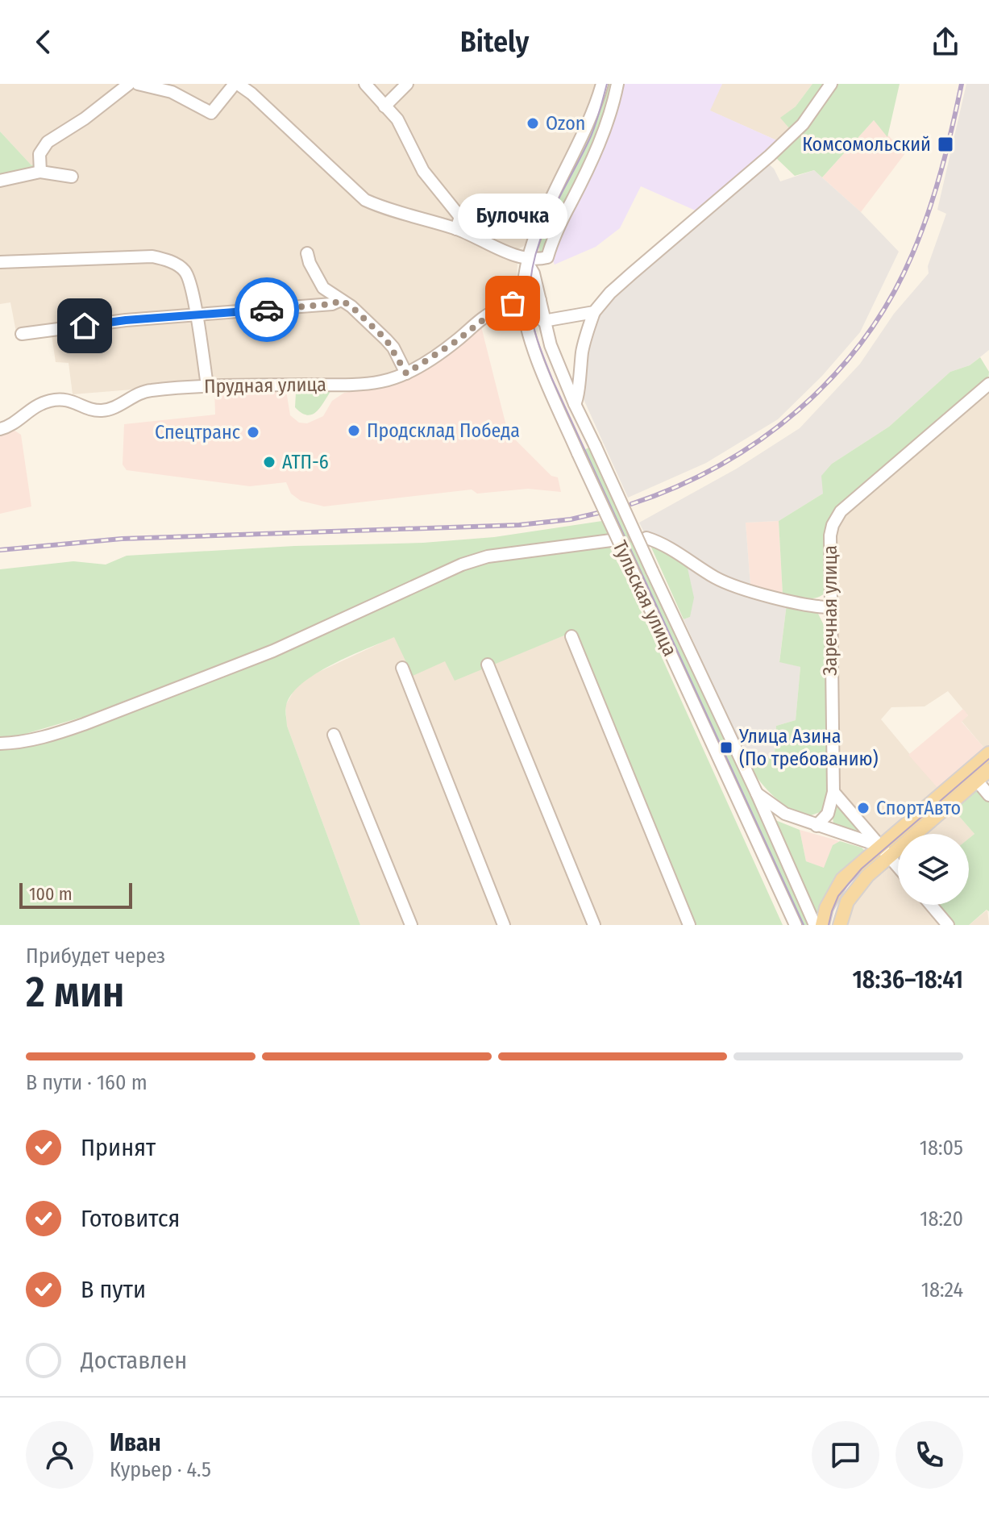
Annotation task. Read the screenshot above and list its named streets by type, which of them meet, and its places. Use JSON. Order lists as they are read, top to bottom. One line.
{"streets":{"street":["Прудная улица","Тульская улица","Заречная улица"]},"crossings":[["Прудная улица","Тульская улица"]],"places":{"other":["Ozon","Булочка","Продсклад Победа","Спецтранс","АТП-6","СпортАвто"],"transit":["Комсомольский","Улица Азина (По требованию)"]},"scale_bar":"100 m","page":{"header":"Bitely","bubble":"Булочка","scale":"100 m","heading":["2 мин","Прибудет через","18:36–18:41"],"panel":["Иван","Курьер · 4.5"],"bar":"В пути · 160 m","list":[["Принят","18:05"],["Готовится","18:20"],["В пути","18:24"],"Доставлен"]}}
